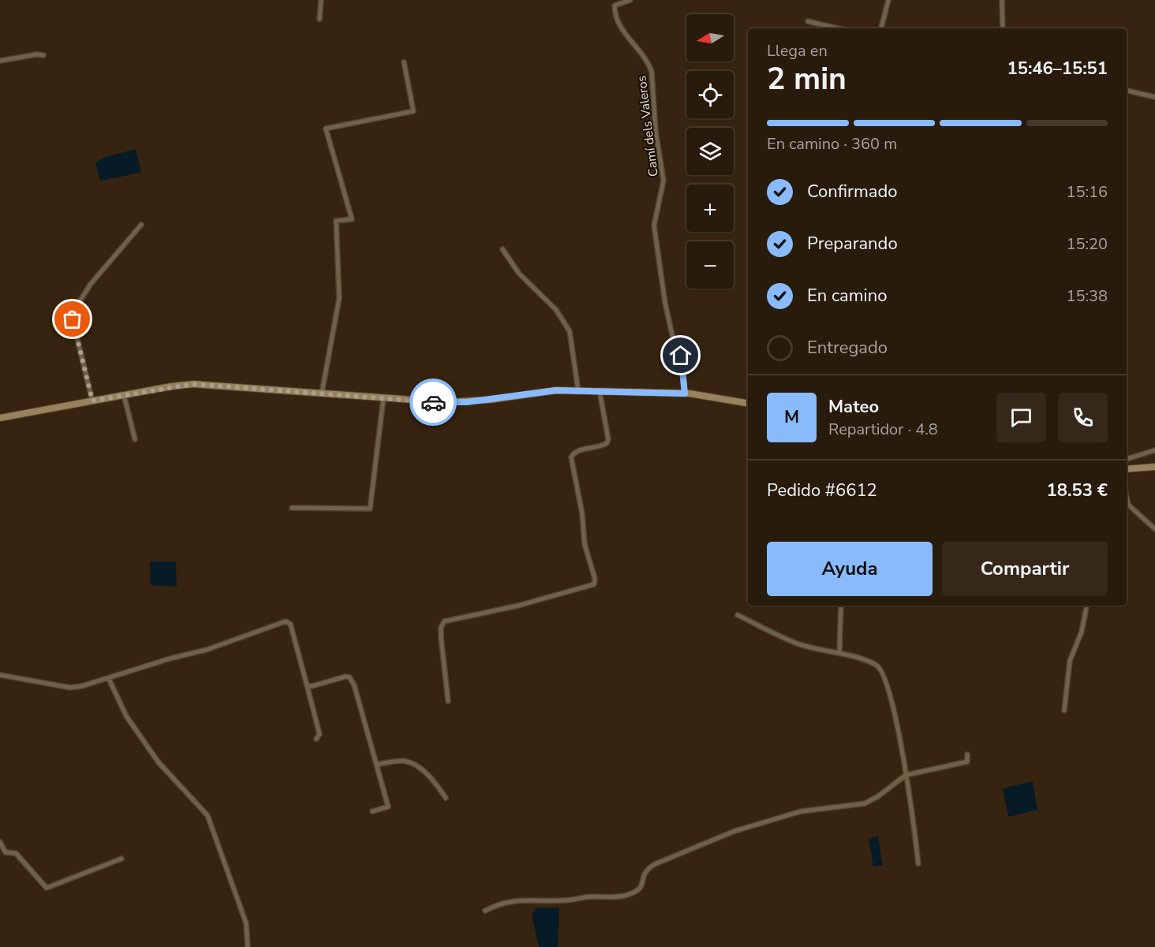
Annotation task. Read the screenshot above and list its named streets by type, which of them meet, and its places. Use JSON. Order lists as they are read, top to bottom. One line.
{"streets":{"street":["Camí dels Valeros"]},"north":"left","page":{"map_buttons":["+","−"],"heading":["2 min","Llega en","15:46–15:51"],"panel":["Mateo","Repartidor · 4.8","Pedido #6612","18.53 €"],"bar":"En camino · 360 m","list":[["Confirmado","15:16"],["Preparando","15:20"],["En camino","15:38"],"Entregado"],"round":"M","buttons":["Ayuda","Compartir"]}}
